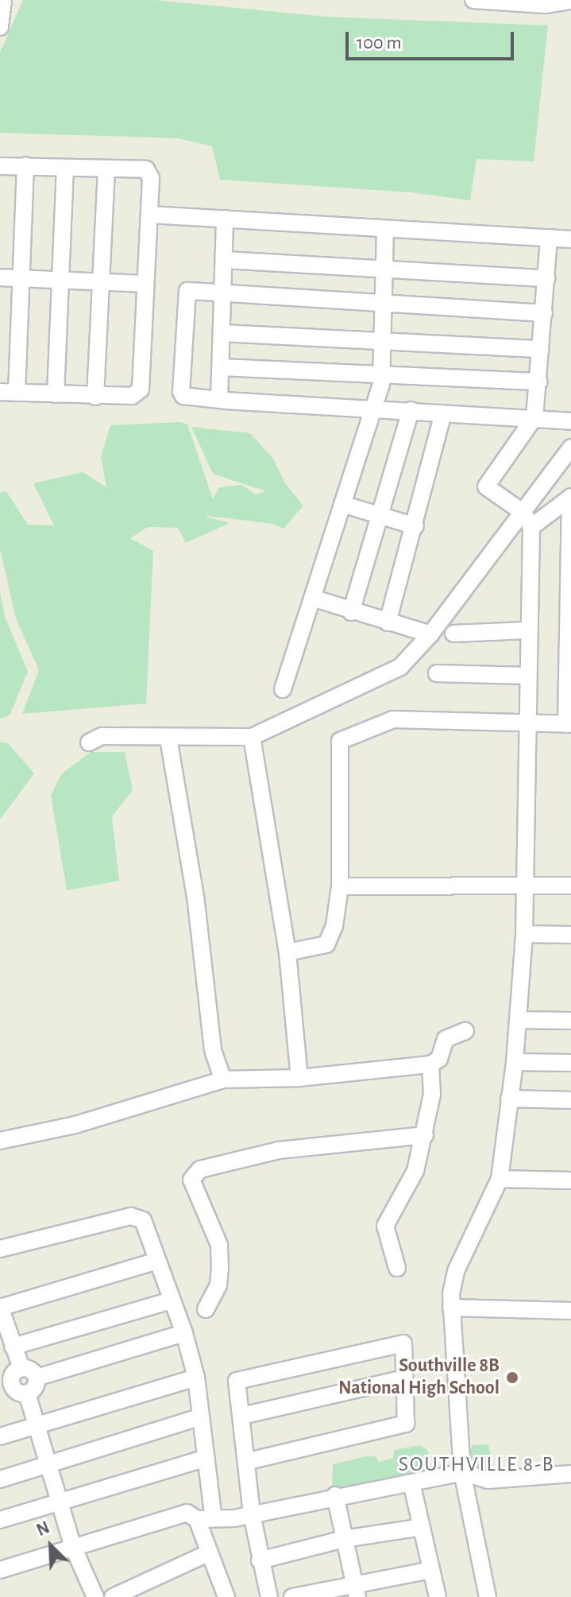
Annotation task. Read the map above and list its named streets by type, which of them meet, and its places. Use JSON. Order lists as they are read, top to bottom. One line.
{"districts":["SOUTHVILLE 8-B"],"places":["Southville 8B National High School"],"scale_bar":"100 m","north":"top left"}
